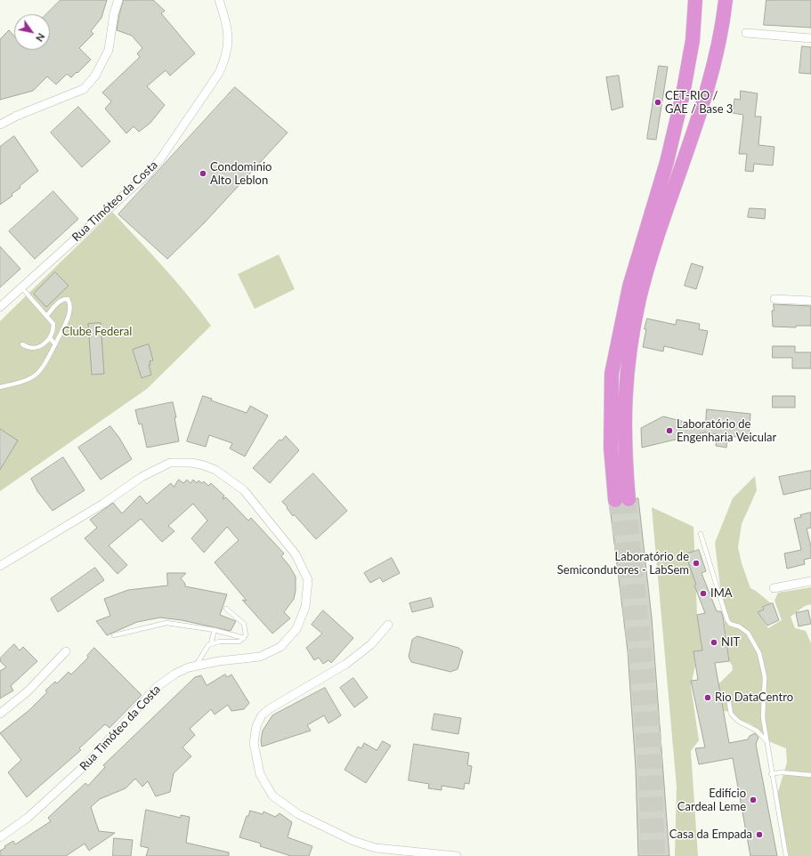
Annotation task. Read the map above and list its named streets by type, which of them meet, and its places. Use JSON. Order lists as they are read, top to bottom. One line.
{"streets":{"street":["Rua Timóteo da Costa"]},"parks":["Clube Federal"],"places":["CET-RIO / GAE / Base 3","Condominio Alto Leblon","Laboratório de Engenharia Veicular","Laboratório de Semicondutores - LabSem","IMA","NIT","Rio DataCentro","Edifício Cardeal Leme","Casa da Empada"],"north":"bottom right"}
